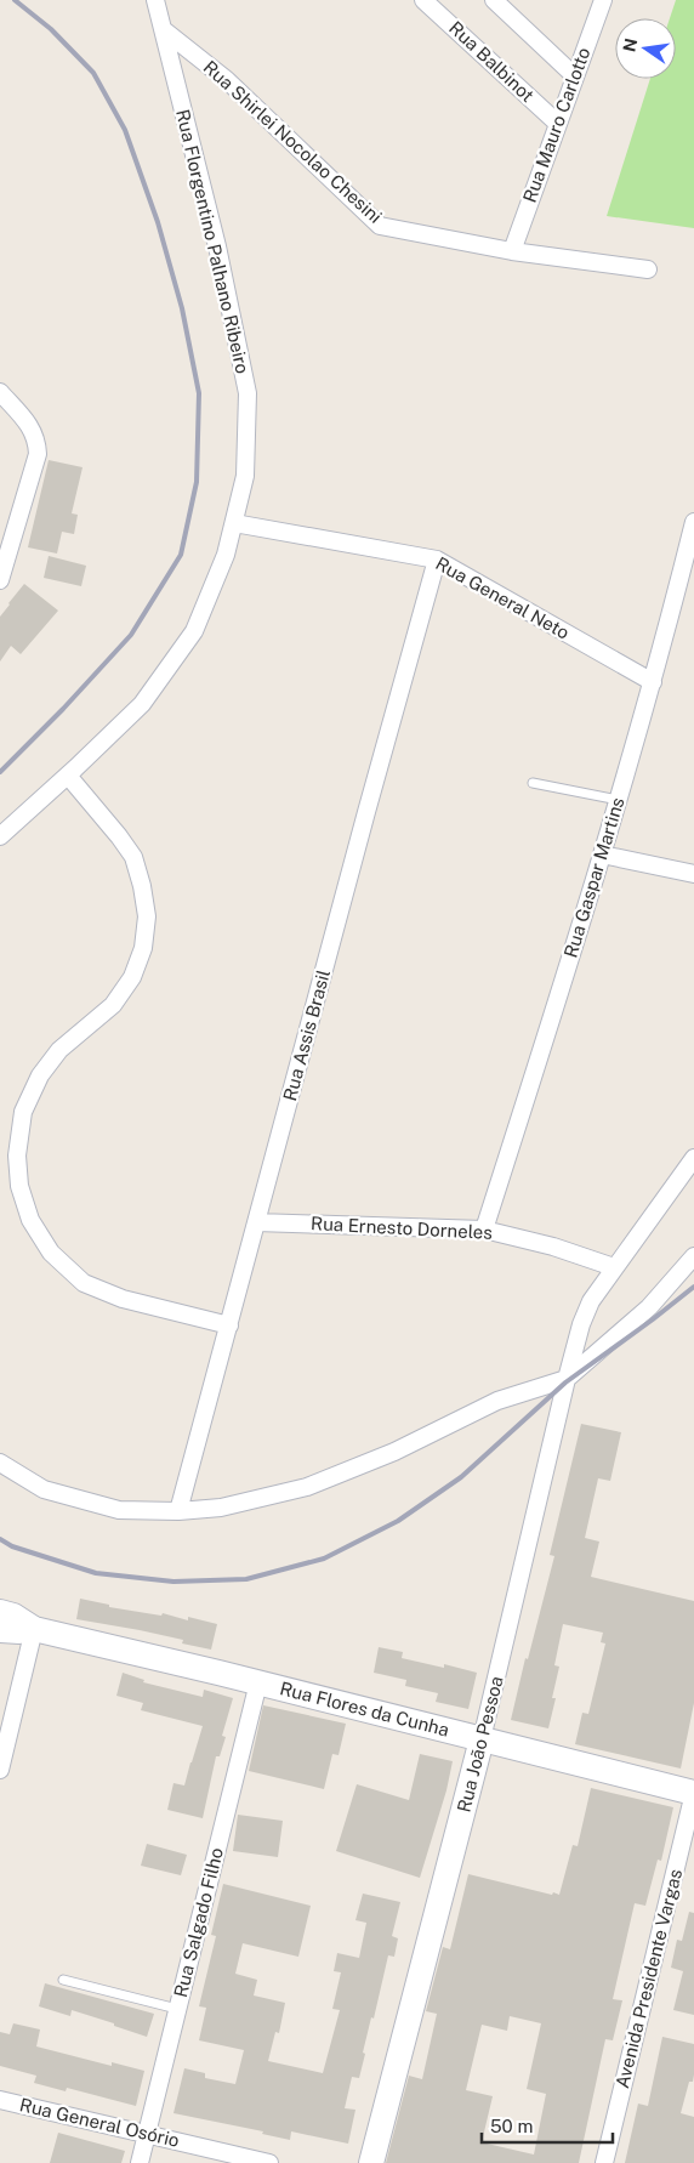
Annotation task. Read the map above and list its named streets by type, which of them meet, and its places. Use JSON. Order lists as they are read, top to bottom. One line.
{"streets":{"street":["Rua Balbinot","Rua Mauro Carlotto","Rua Shirlei Nocolao Chesini","Rua Florgentino Palhano Ribeiro","Rua General Neto","Rua Gaspar Martins","Rua Assis Brasil","Rua Ernesto Dorneles","Rua Flores da Cunha","Rua João Pessoa","Rua Salgado Filho","Avenida Presidente Vargas","Rua General Osório"]},"crossings":[["Rua Balbinot","Rua Mauro Carlotto"],["Rua Mauro Carlotto","Rua Shirlei Nocolao Chesini"],["Rua Shirlei Nocolao Chesini","Rua Florgentino Palhano Ribeiro"],["Rua Florgentino Palhano Ribeiro","Rua General Neto"],["Rua General Neto","Rua Gaspar Martins"],["Rua General Neto","Rua Assis Brasil"],["Rua Gaspar Martins","Rua Ernesto Dorneles"],["Rua Assis Brasil","Rua Ernesto Dorneles"],["Rua Ernesto Dorneles","Rua João Pessoa"],["Rua Flores da Cunha","Rua João Pessoa"],["Rua Flores da Cunha","Rua Salgado Filho"],["Rua Flores da Cunha","Avenida Presidente Vargas"],["Rua Salgado Filho","Rua General Osório"]],"scale_bar":"50 m","north":"left"}
